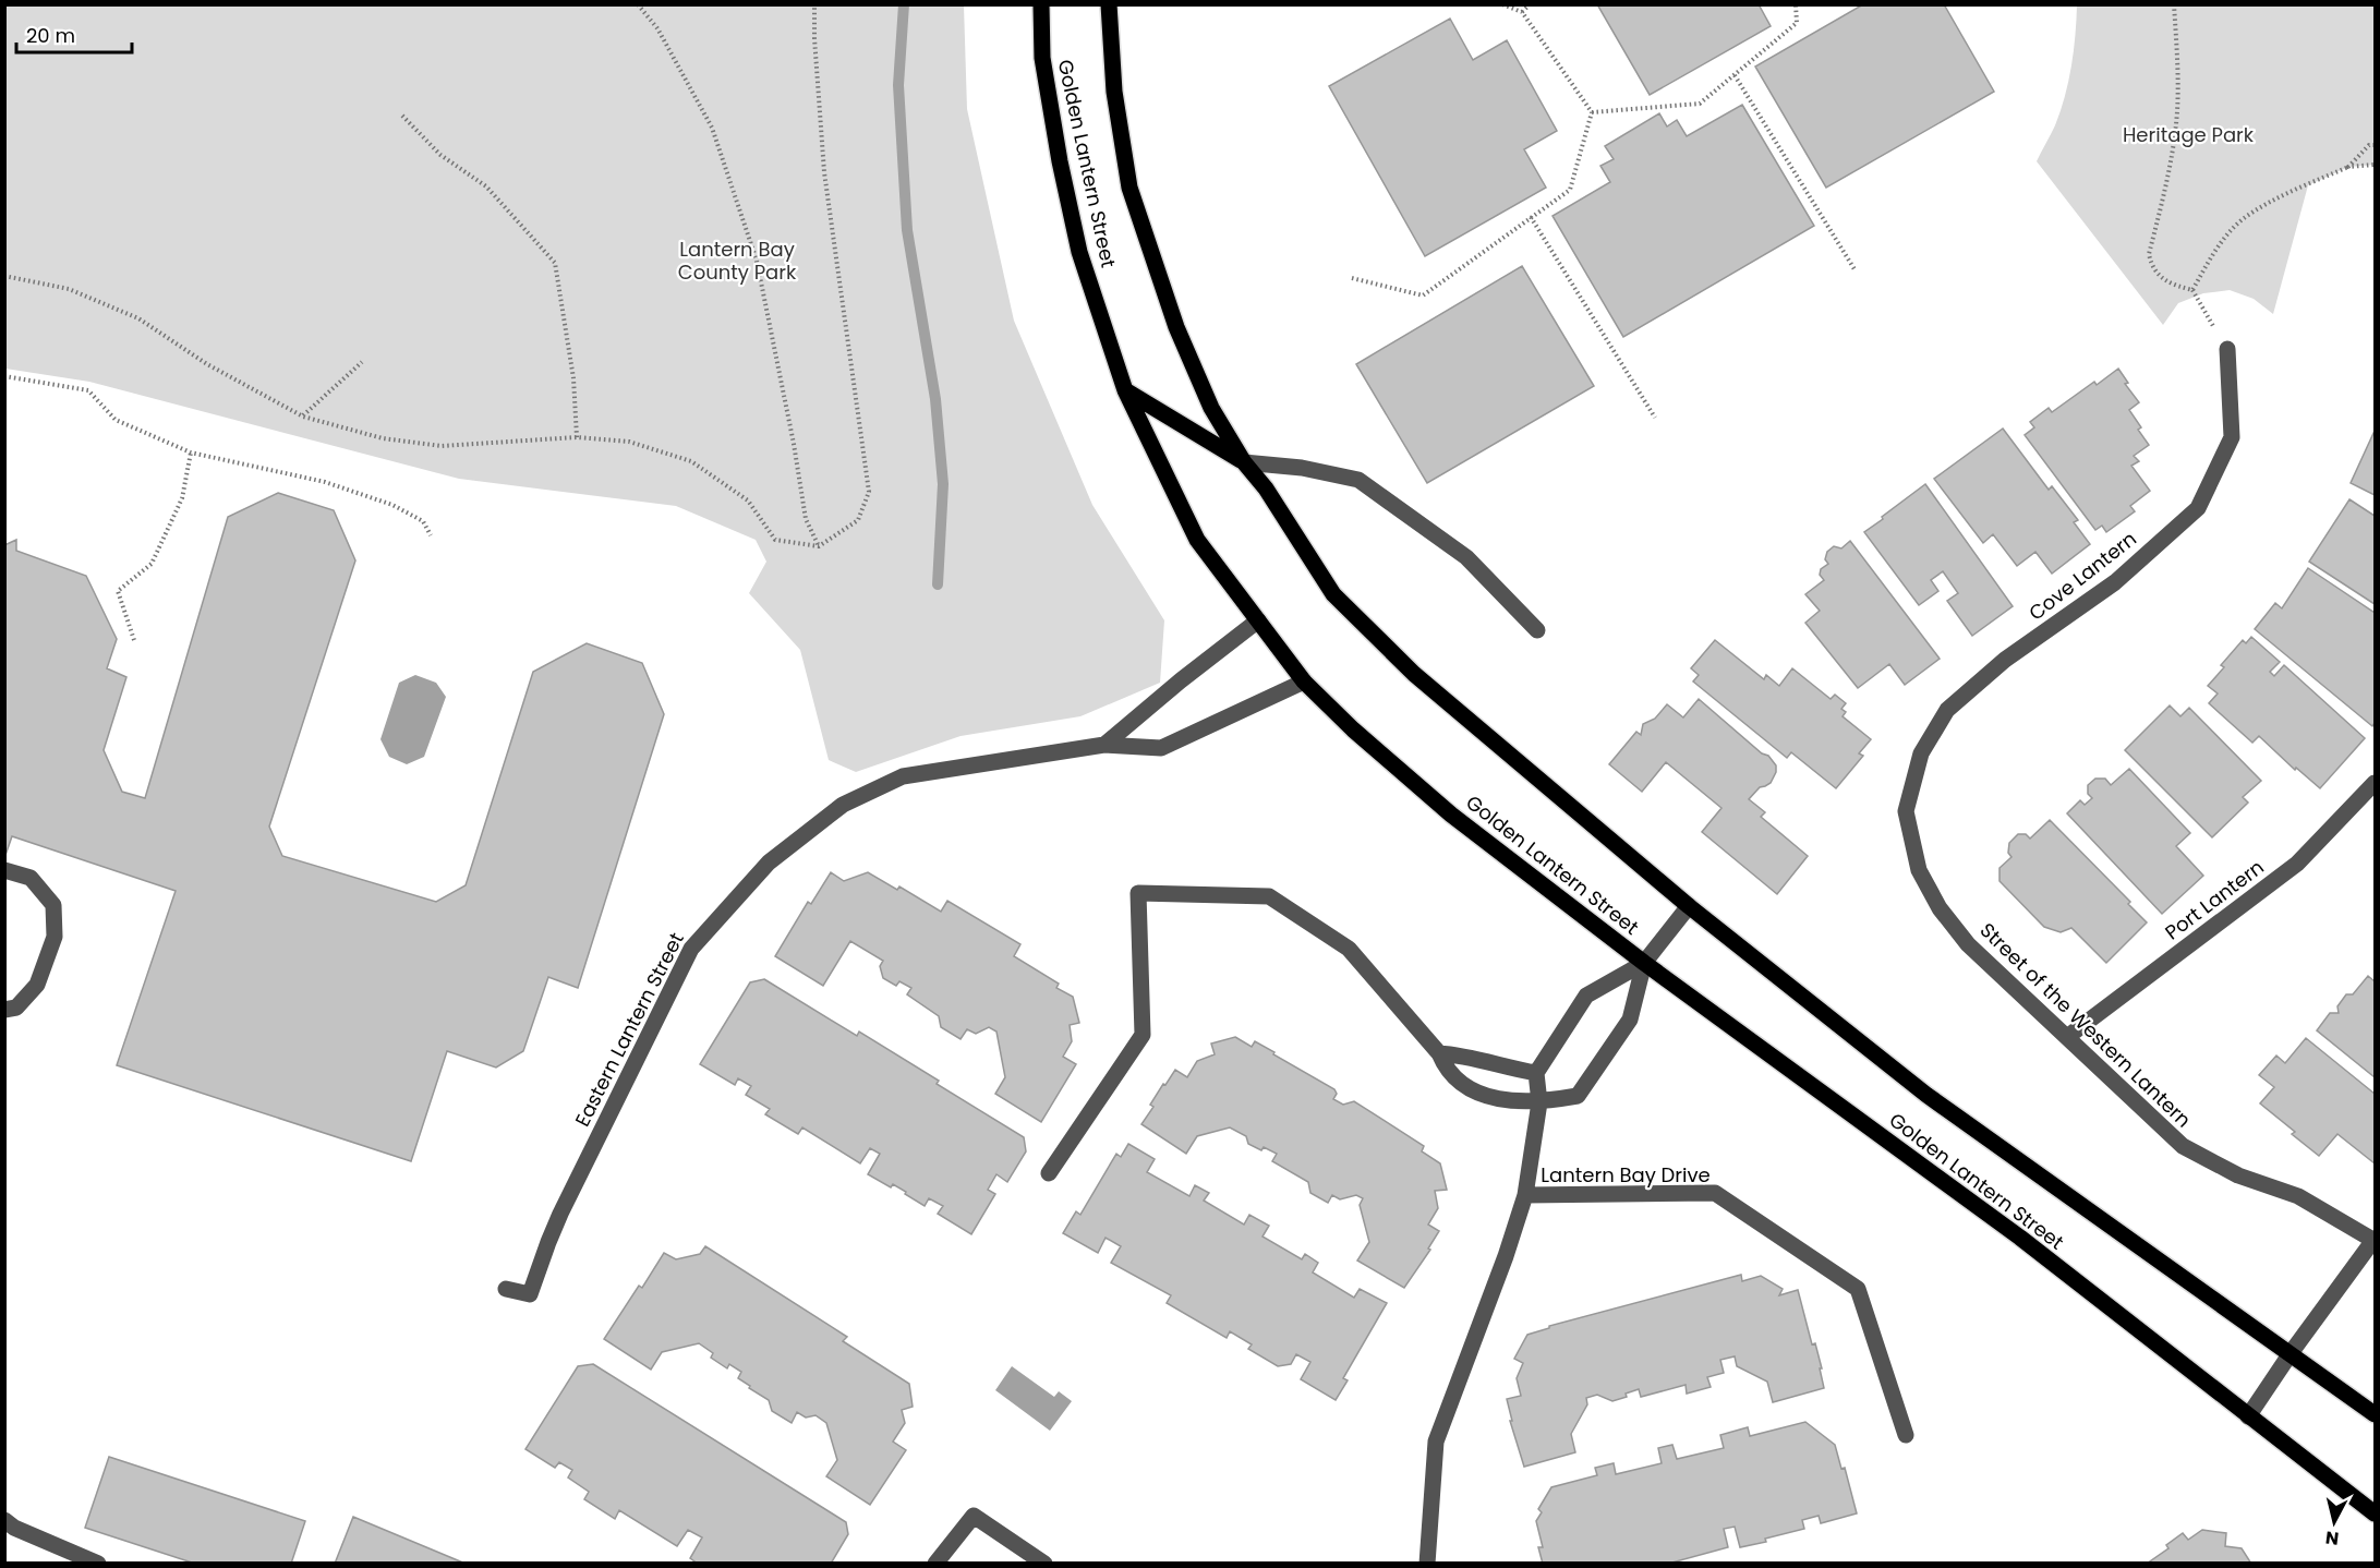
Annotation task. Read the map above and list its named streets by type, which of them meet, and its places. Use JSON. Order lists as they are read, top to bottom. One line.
{"streets":{"main road":["Golden Lantern Street"],"street":["Cove Lantern","Port Lantern","Street of the Western Lantern","Eastern Lantern Street","Lantern Bay Drive"]},"crossings":[["Golden Lantern Street","Eastern Lantern Street"],["Cove Lantern","Street of the Western Lantern"],["Port Lantern","Street of the Western Lantern"]],"parks":["Heritage Park","Lantern Bay County Park"],"scale_bar":"20 m","north":"bottom"}
